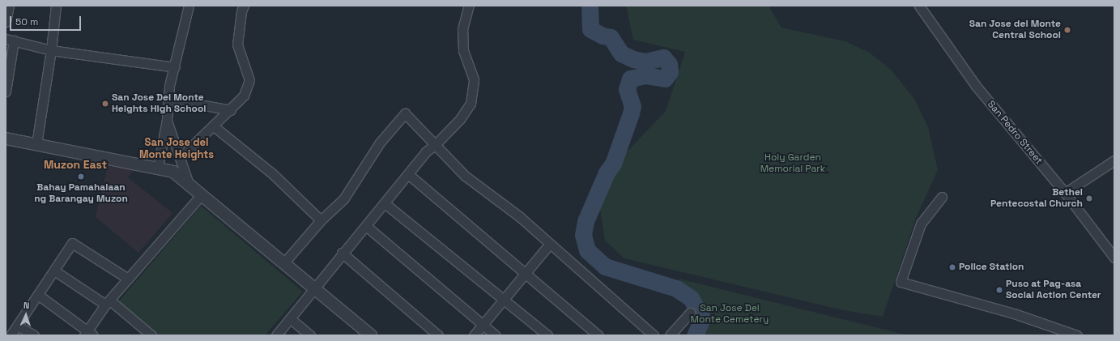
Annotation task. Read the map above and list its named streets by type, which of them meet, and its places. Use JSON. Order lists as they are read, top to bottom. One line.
{"streets":{"street":["San Pedro Street"]},"districts":["San Jose del Monte Heights","Muzon East"],"parks":["Holy Garden Memorial Park","San Jose Del Monte Cemetery"],"places":["San Jose del Monte Central School","San Jose Del Monte Heights High School","Bahay Pamahalaan ng Barangay Muzon","Bethel Pentecostal Church","Police Station","Puso at Pag-asa Social Action Center"],"scale_bar":"50 m","north":"top"}
